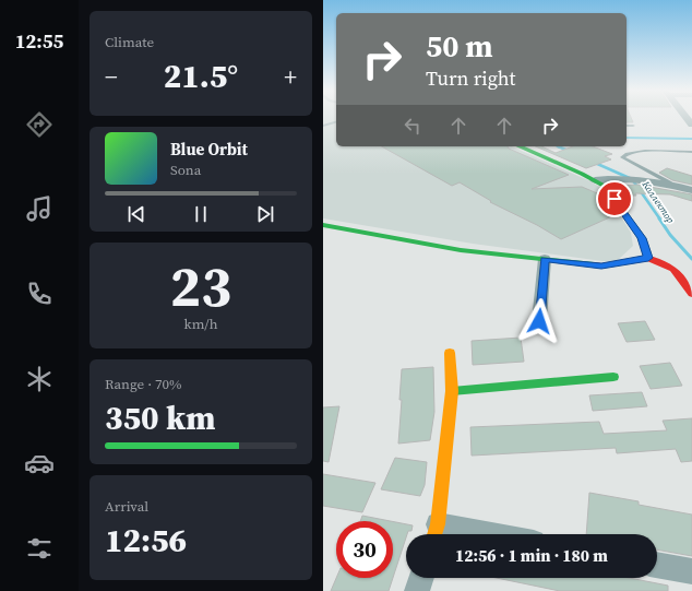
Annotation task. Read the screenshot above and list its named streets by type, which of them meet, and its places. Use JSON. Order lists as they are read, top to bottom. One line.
{"water":["Коллектор"],"page":{"tabs":"12:55","tile":["Climate",["23","km/h"],["Range · 70%","350 km"],["Arrival","12:56"]],"turn":["50 m","Turn right"],"heat":["−","21.5°","+"],"song":["Blue Orbit","Sona"],"limit":"30","trip":"12:56 · 1 min · 180 m"}}
